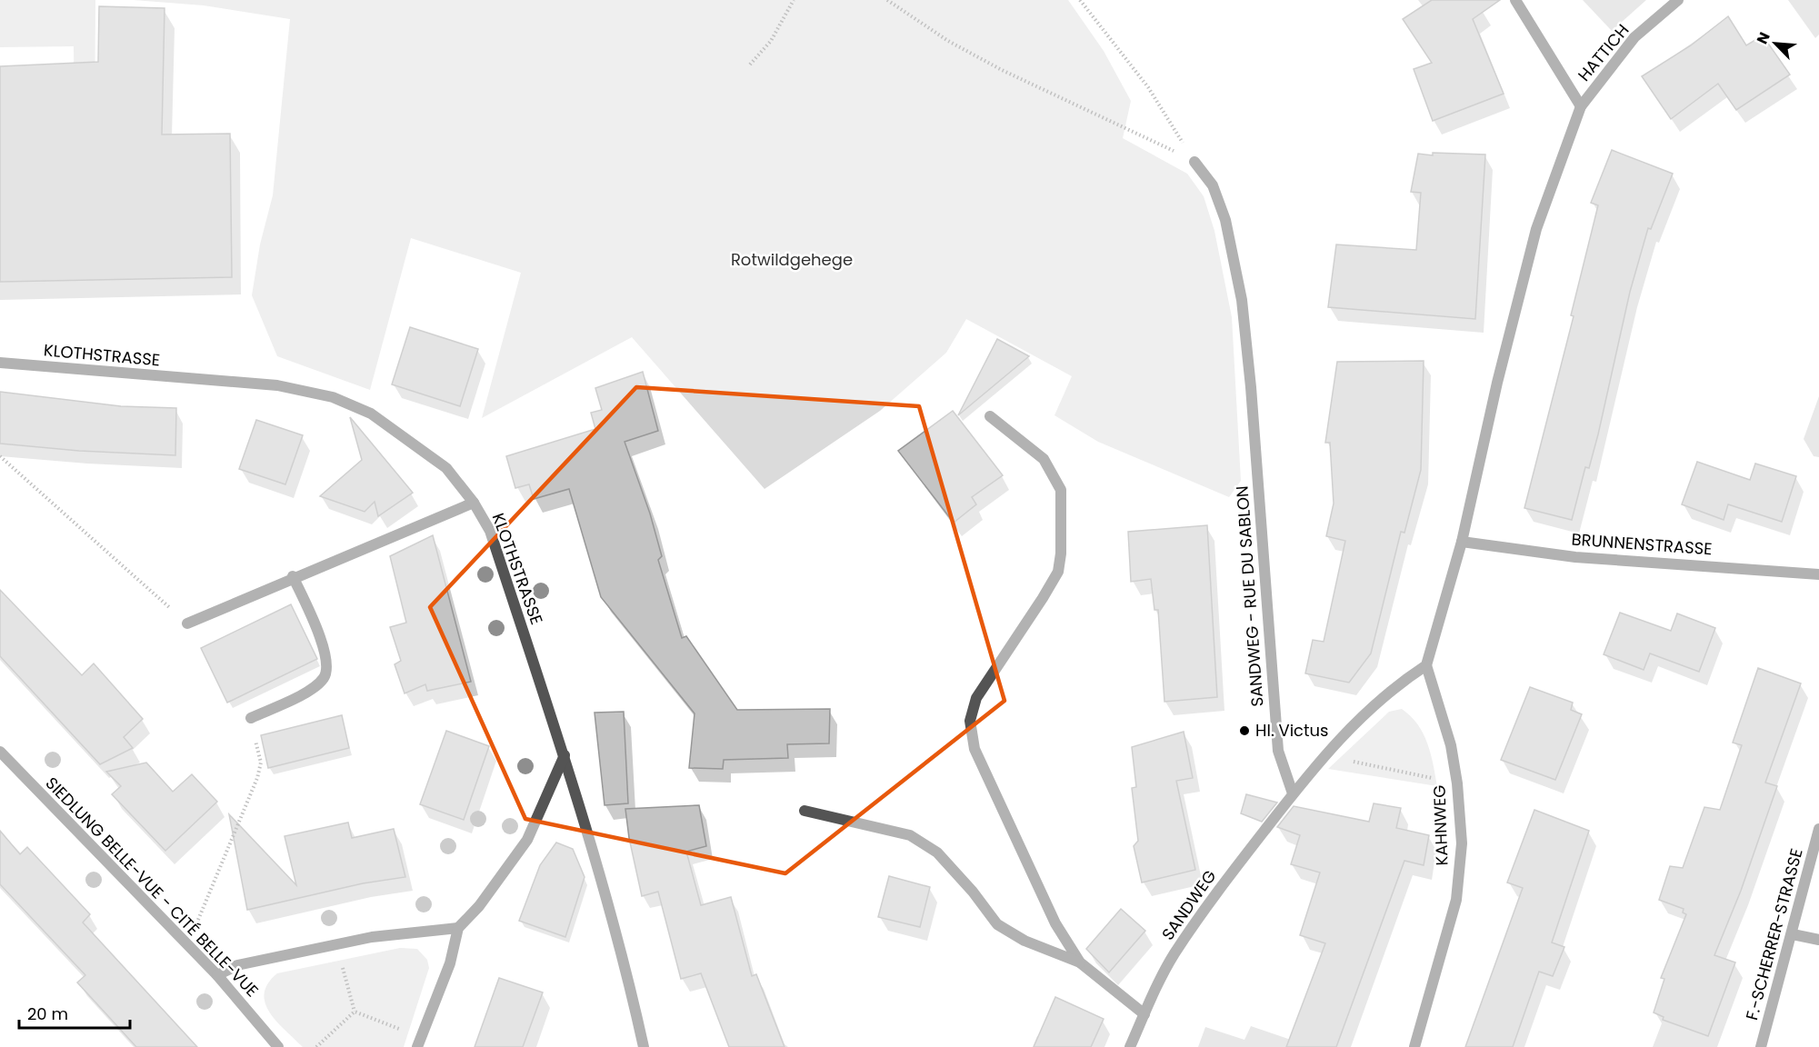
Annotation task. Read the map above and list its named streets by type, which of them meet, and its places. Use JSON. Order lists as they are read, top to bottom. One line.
{"streets":{"street":["HATTICH","KLOTHSTRASSE","BRUNNENSTRASSE","SANDWEG - RUE DU SABLON","KAHNWEG","SIEDLUNG BELLE-VUE - CITÉ BELLE-VUE","SANDWEG","F.-SCHERRER-STRASSE"]},"crossings":[["SANDWEG - RUE DU SABLON","SANDWEG"]],"parks":["Rotwildgehege"],"places":["Hl. Victus"],"scale_bar":"20 m","north":"top left"}
